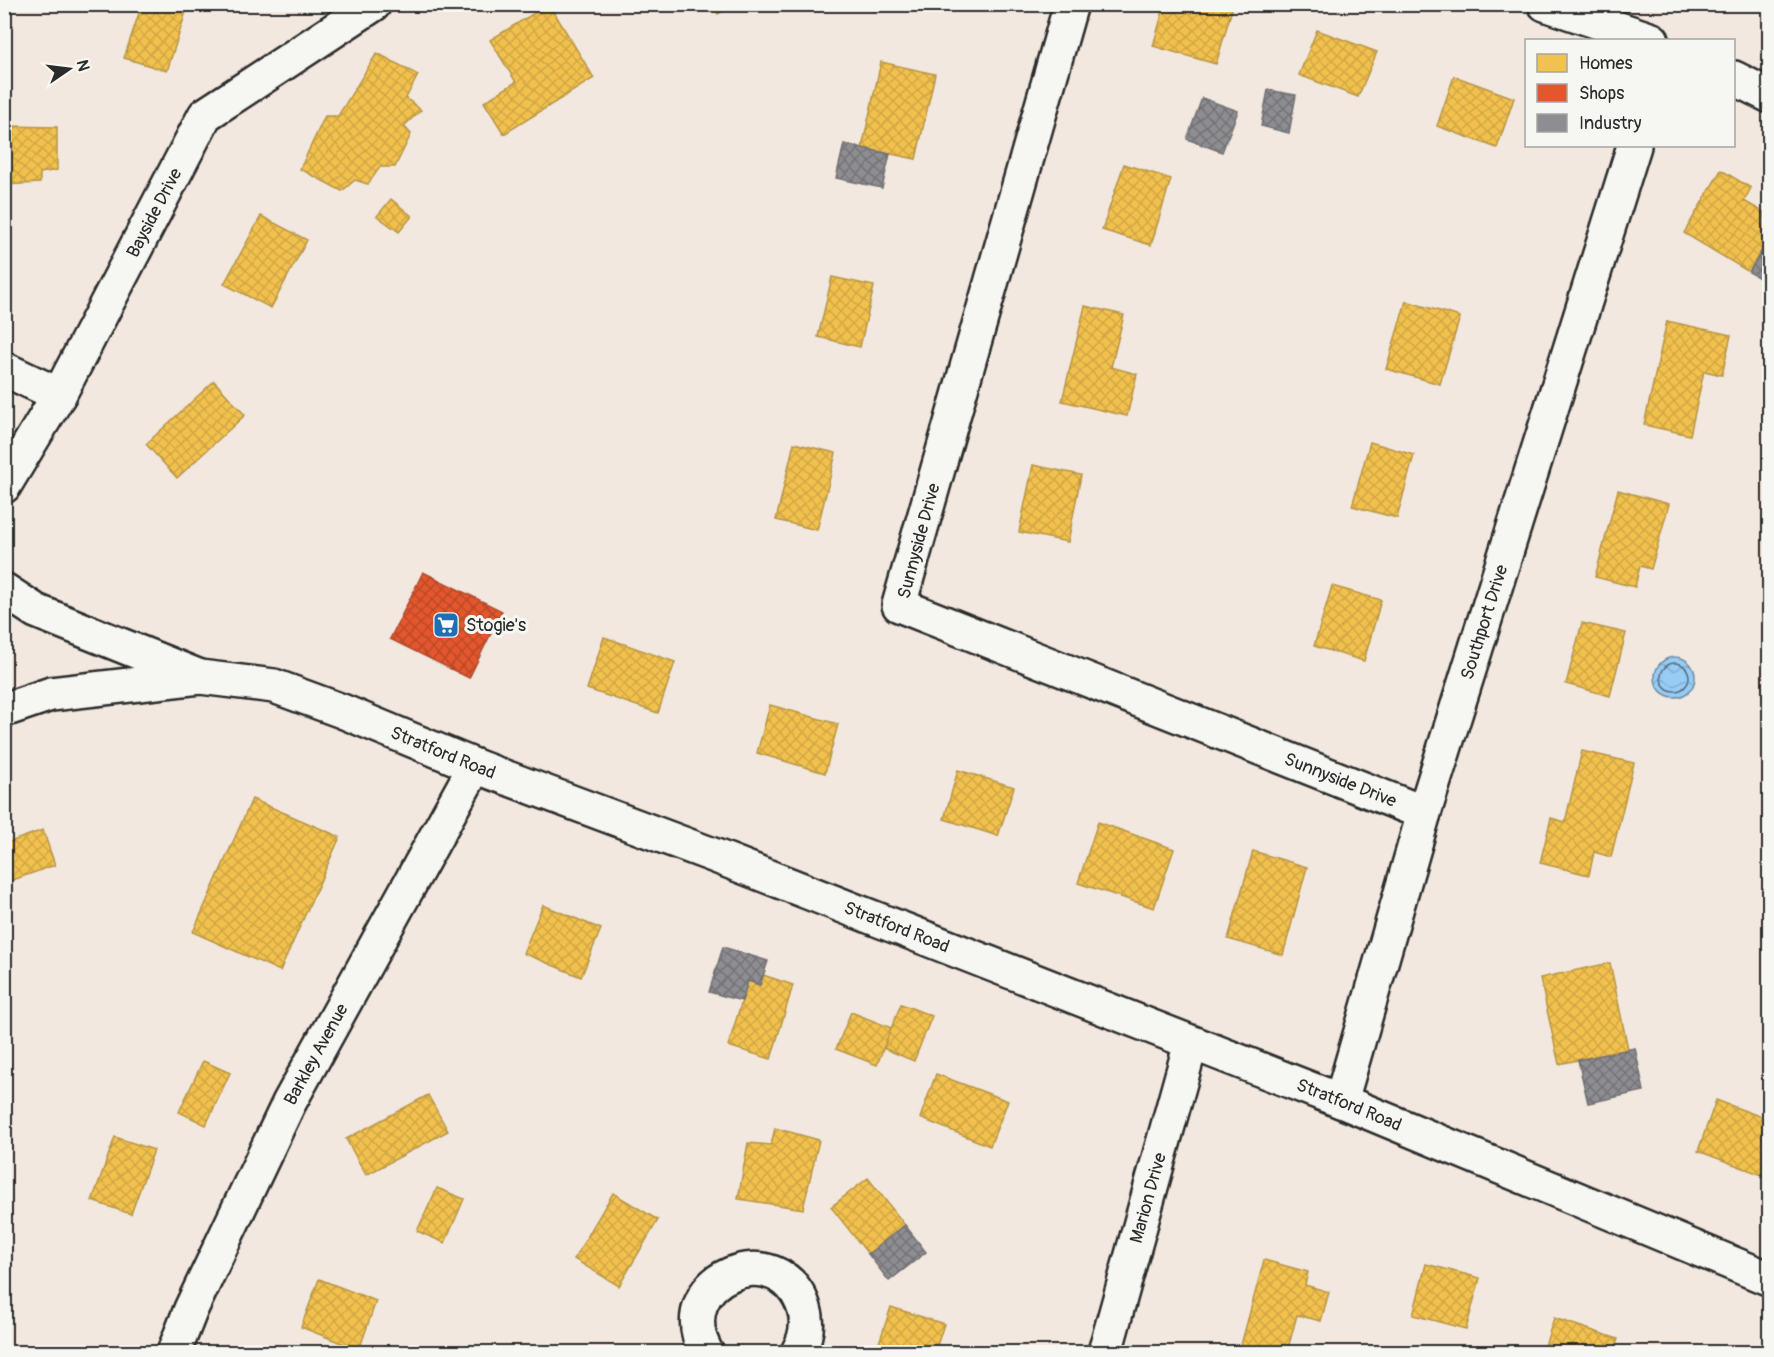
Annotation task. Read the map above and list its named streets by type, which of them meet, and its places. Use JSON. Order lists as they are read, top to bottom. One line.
{"streets":{"street":["Bayside Drive","Sunnyside Drive","Southport Drive","Stratford Road","Barkley Avenue","Marion Drive"]},"crossings":[["Sunnyside Drive","Southport Drive"],["Southport Drive","Stratford Road"],["Stratford Road","Barkley Avenue"],["Stratford Road","Marion Drive"]],"places":{"supermarket":["Stogie's"]},"legend":["Homes","Shops","Industry"],"north":"right"}
